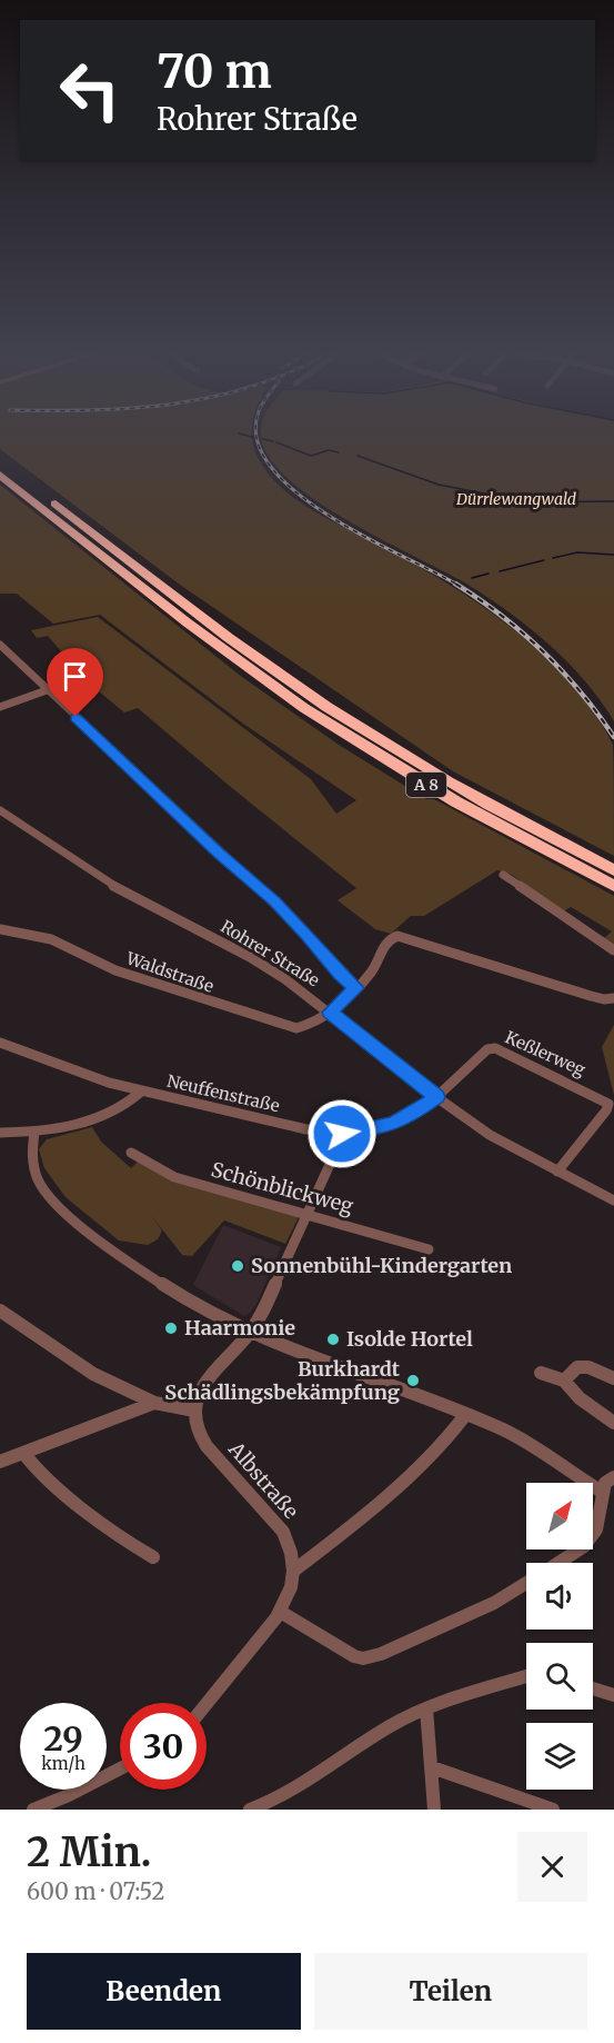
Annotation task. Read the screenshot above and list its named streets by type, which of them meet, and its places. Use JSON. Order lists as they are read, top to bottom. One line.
{"streets":{"highway":["A 8"],"street":["Rohrer Straße","Waldstraße","Keßlerweg","Neuffenstraße","Schönblickweg","Albstraße"]},"crossings":[["Rohrer Straße","Waldstraße"],["Rohrer Straße","Keßlerweg"],["Rohrer Straße","Neuffenstraße"],["Keßlerweg","Neuffenstraße"]],"parks":["Dürrlewangwald"],"places":["Sonnenbühl-Kindergarten","Haarmonie","Isolde Hortel","Burkhardt Schädlingsbekämpfung"],"north":"top right","page":{"turn":["70 m","Rohrer Straße"],"speed":"29 km/h","limit":"30","heading":["2 Min.","600 m · 07:52"],"buttons":["Beenden","Teilen"]}}
